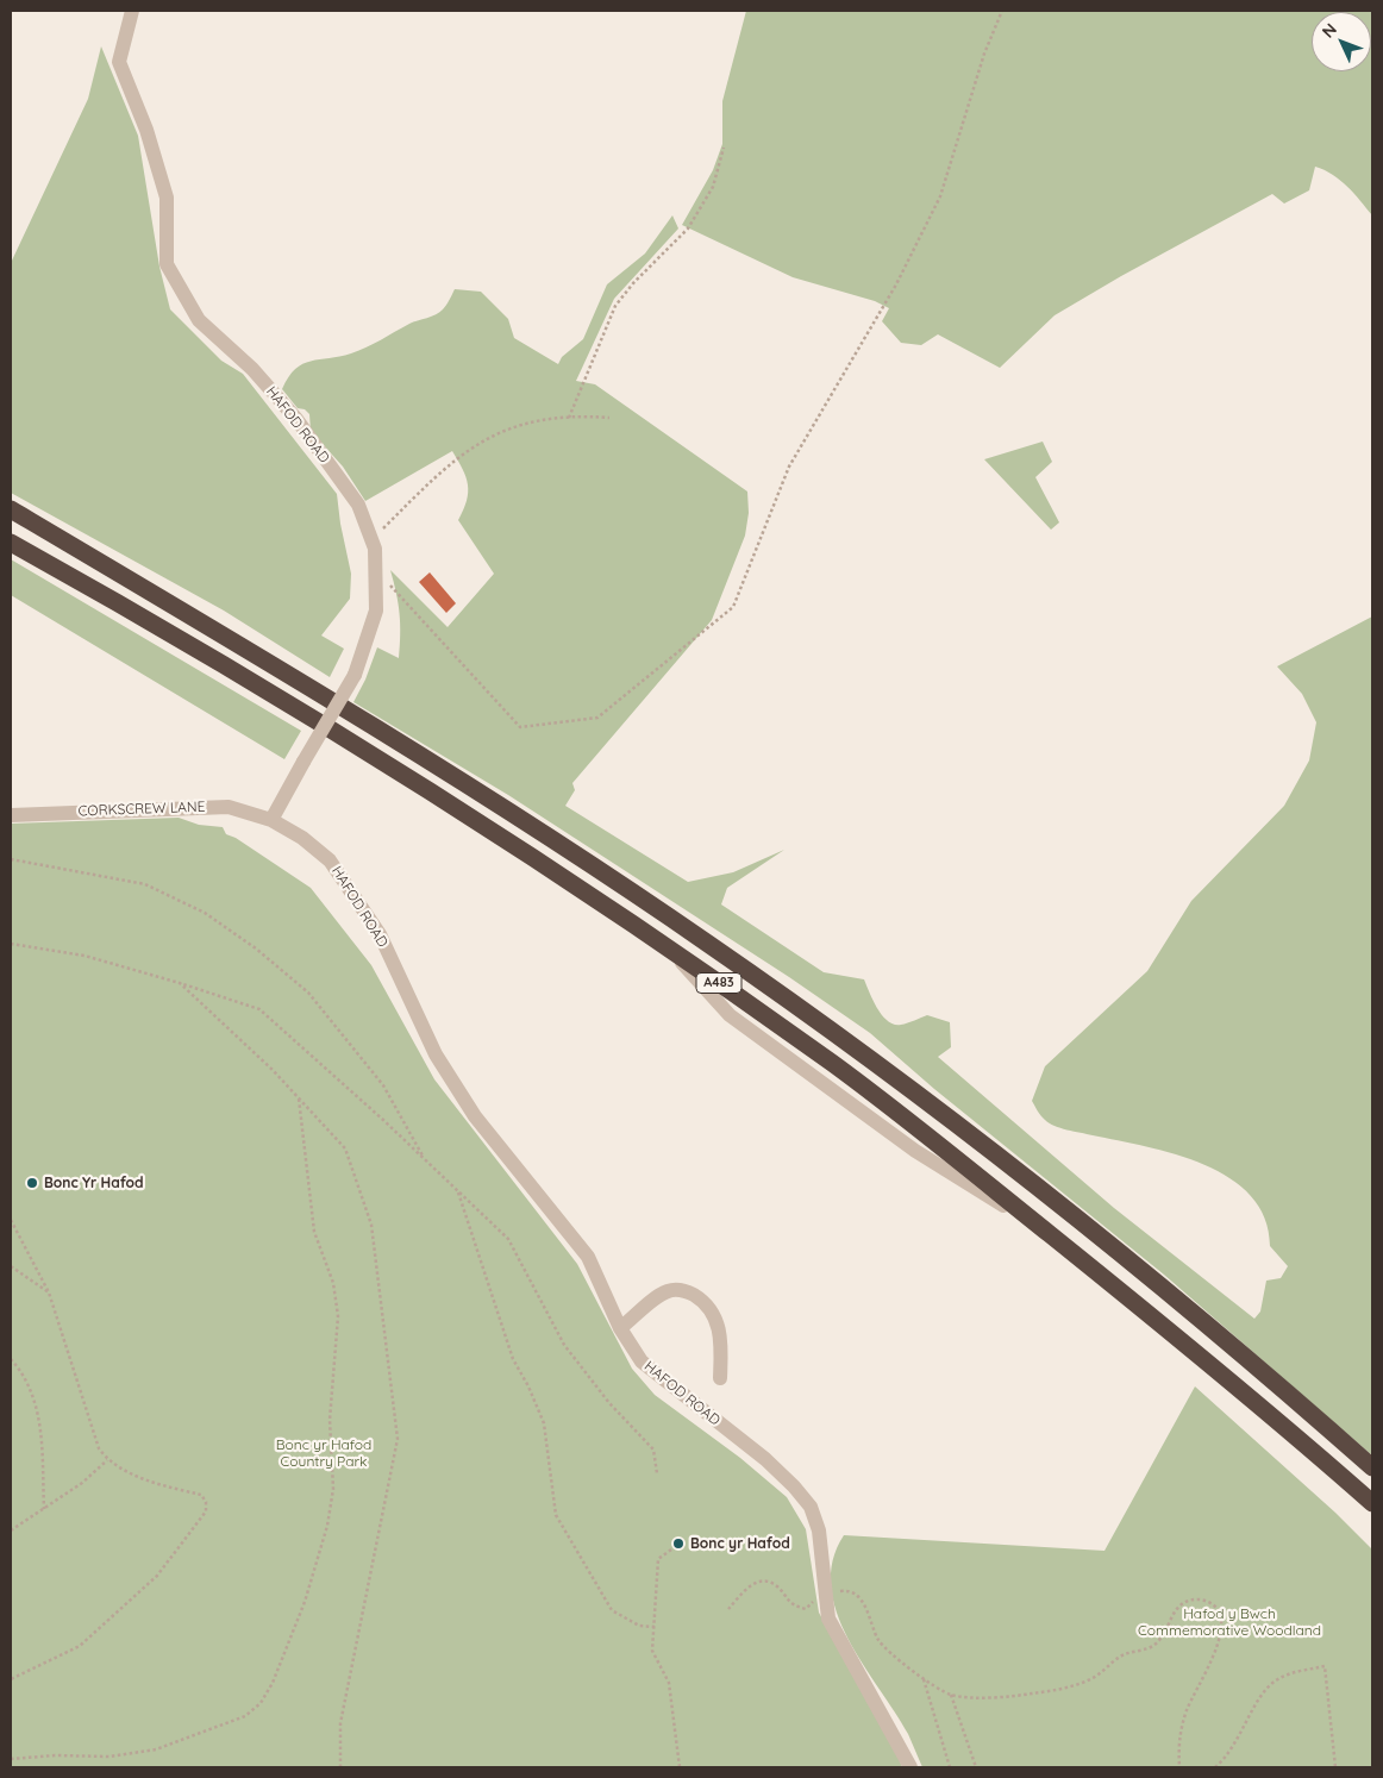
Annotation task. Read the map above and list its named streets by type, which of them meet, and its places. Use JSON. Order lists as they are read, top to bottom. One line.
{"streets":{"highway":["A483"],"street":["HAFOD ROAD","CORKSCREW LANE"]},"crossings":[["HAFOD ROAD","CORKSCREW LANE"]],"parks":["Bonc yr Hafod Country Park","Hafod y Bwch Commemorative Woodland"],"places":["Bonc Yr Hafod","Bonc yr Hafod"],"north":"top left"}
